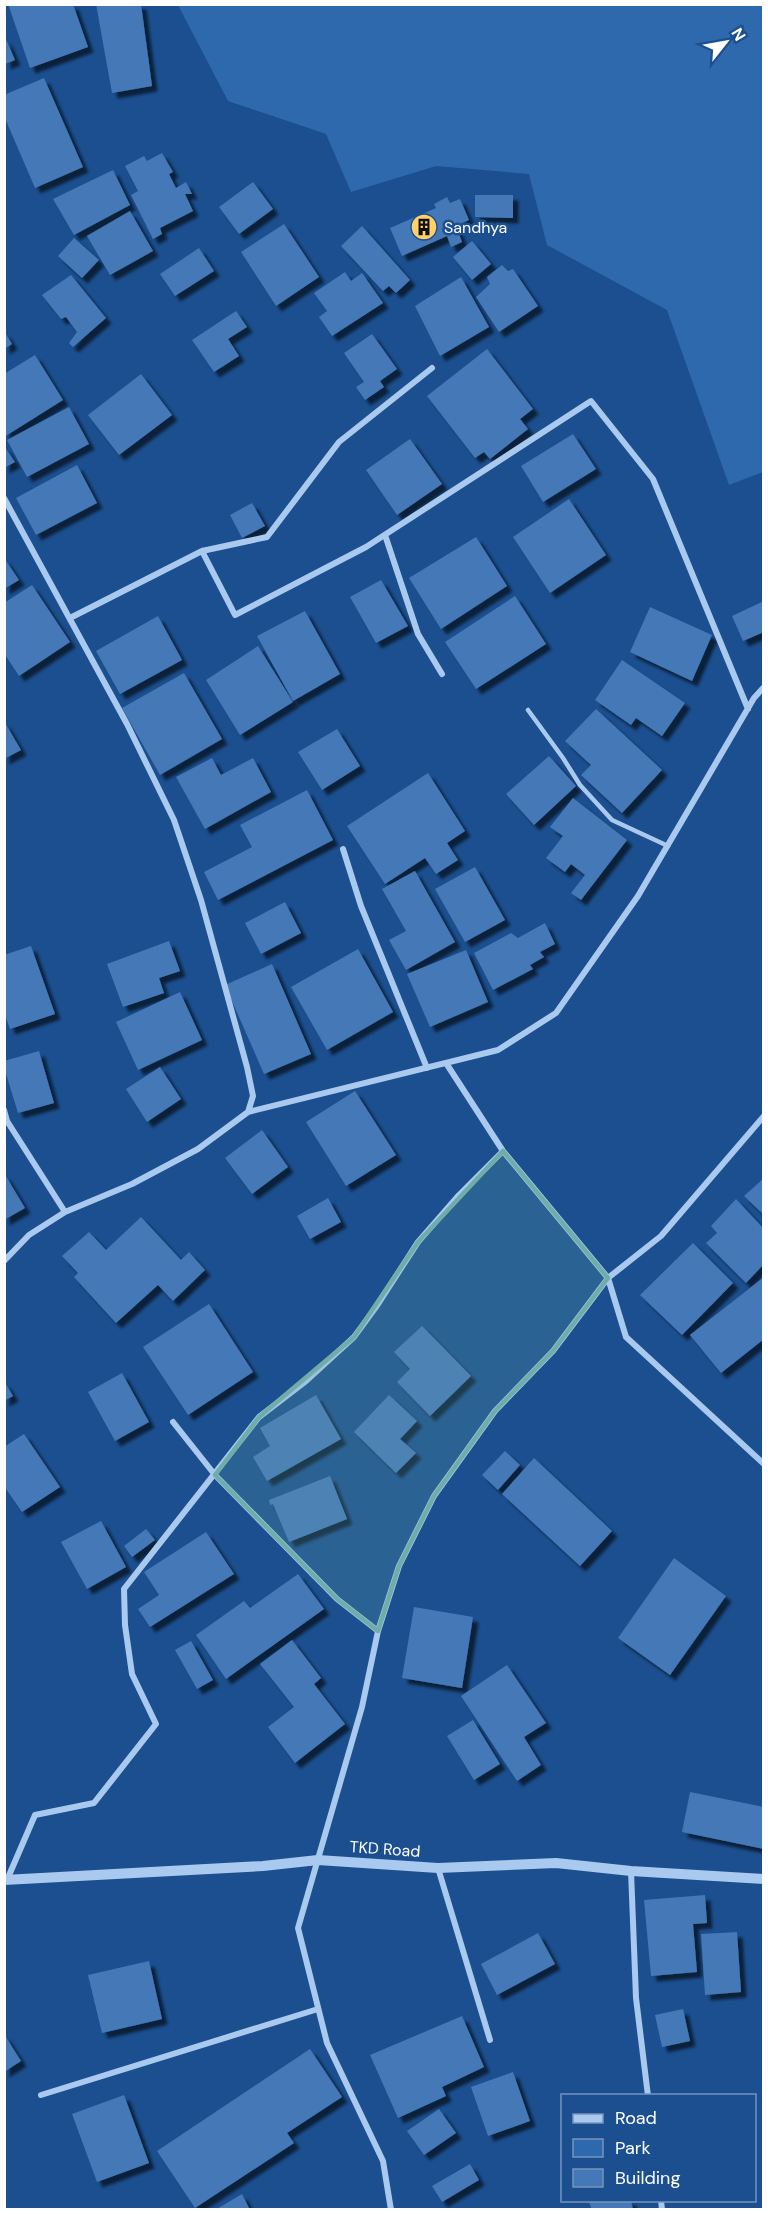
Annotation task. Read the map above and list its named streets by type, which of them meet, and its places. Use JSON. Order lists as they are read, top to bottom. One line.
{"streets":{"street":["TKD Road"]},"places":{"building":["Sandhya"]},"legend":["Road","Park","Building"],"north":"top right"}
